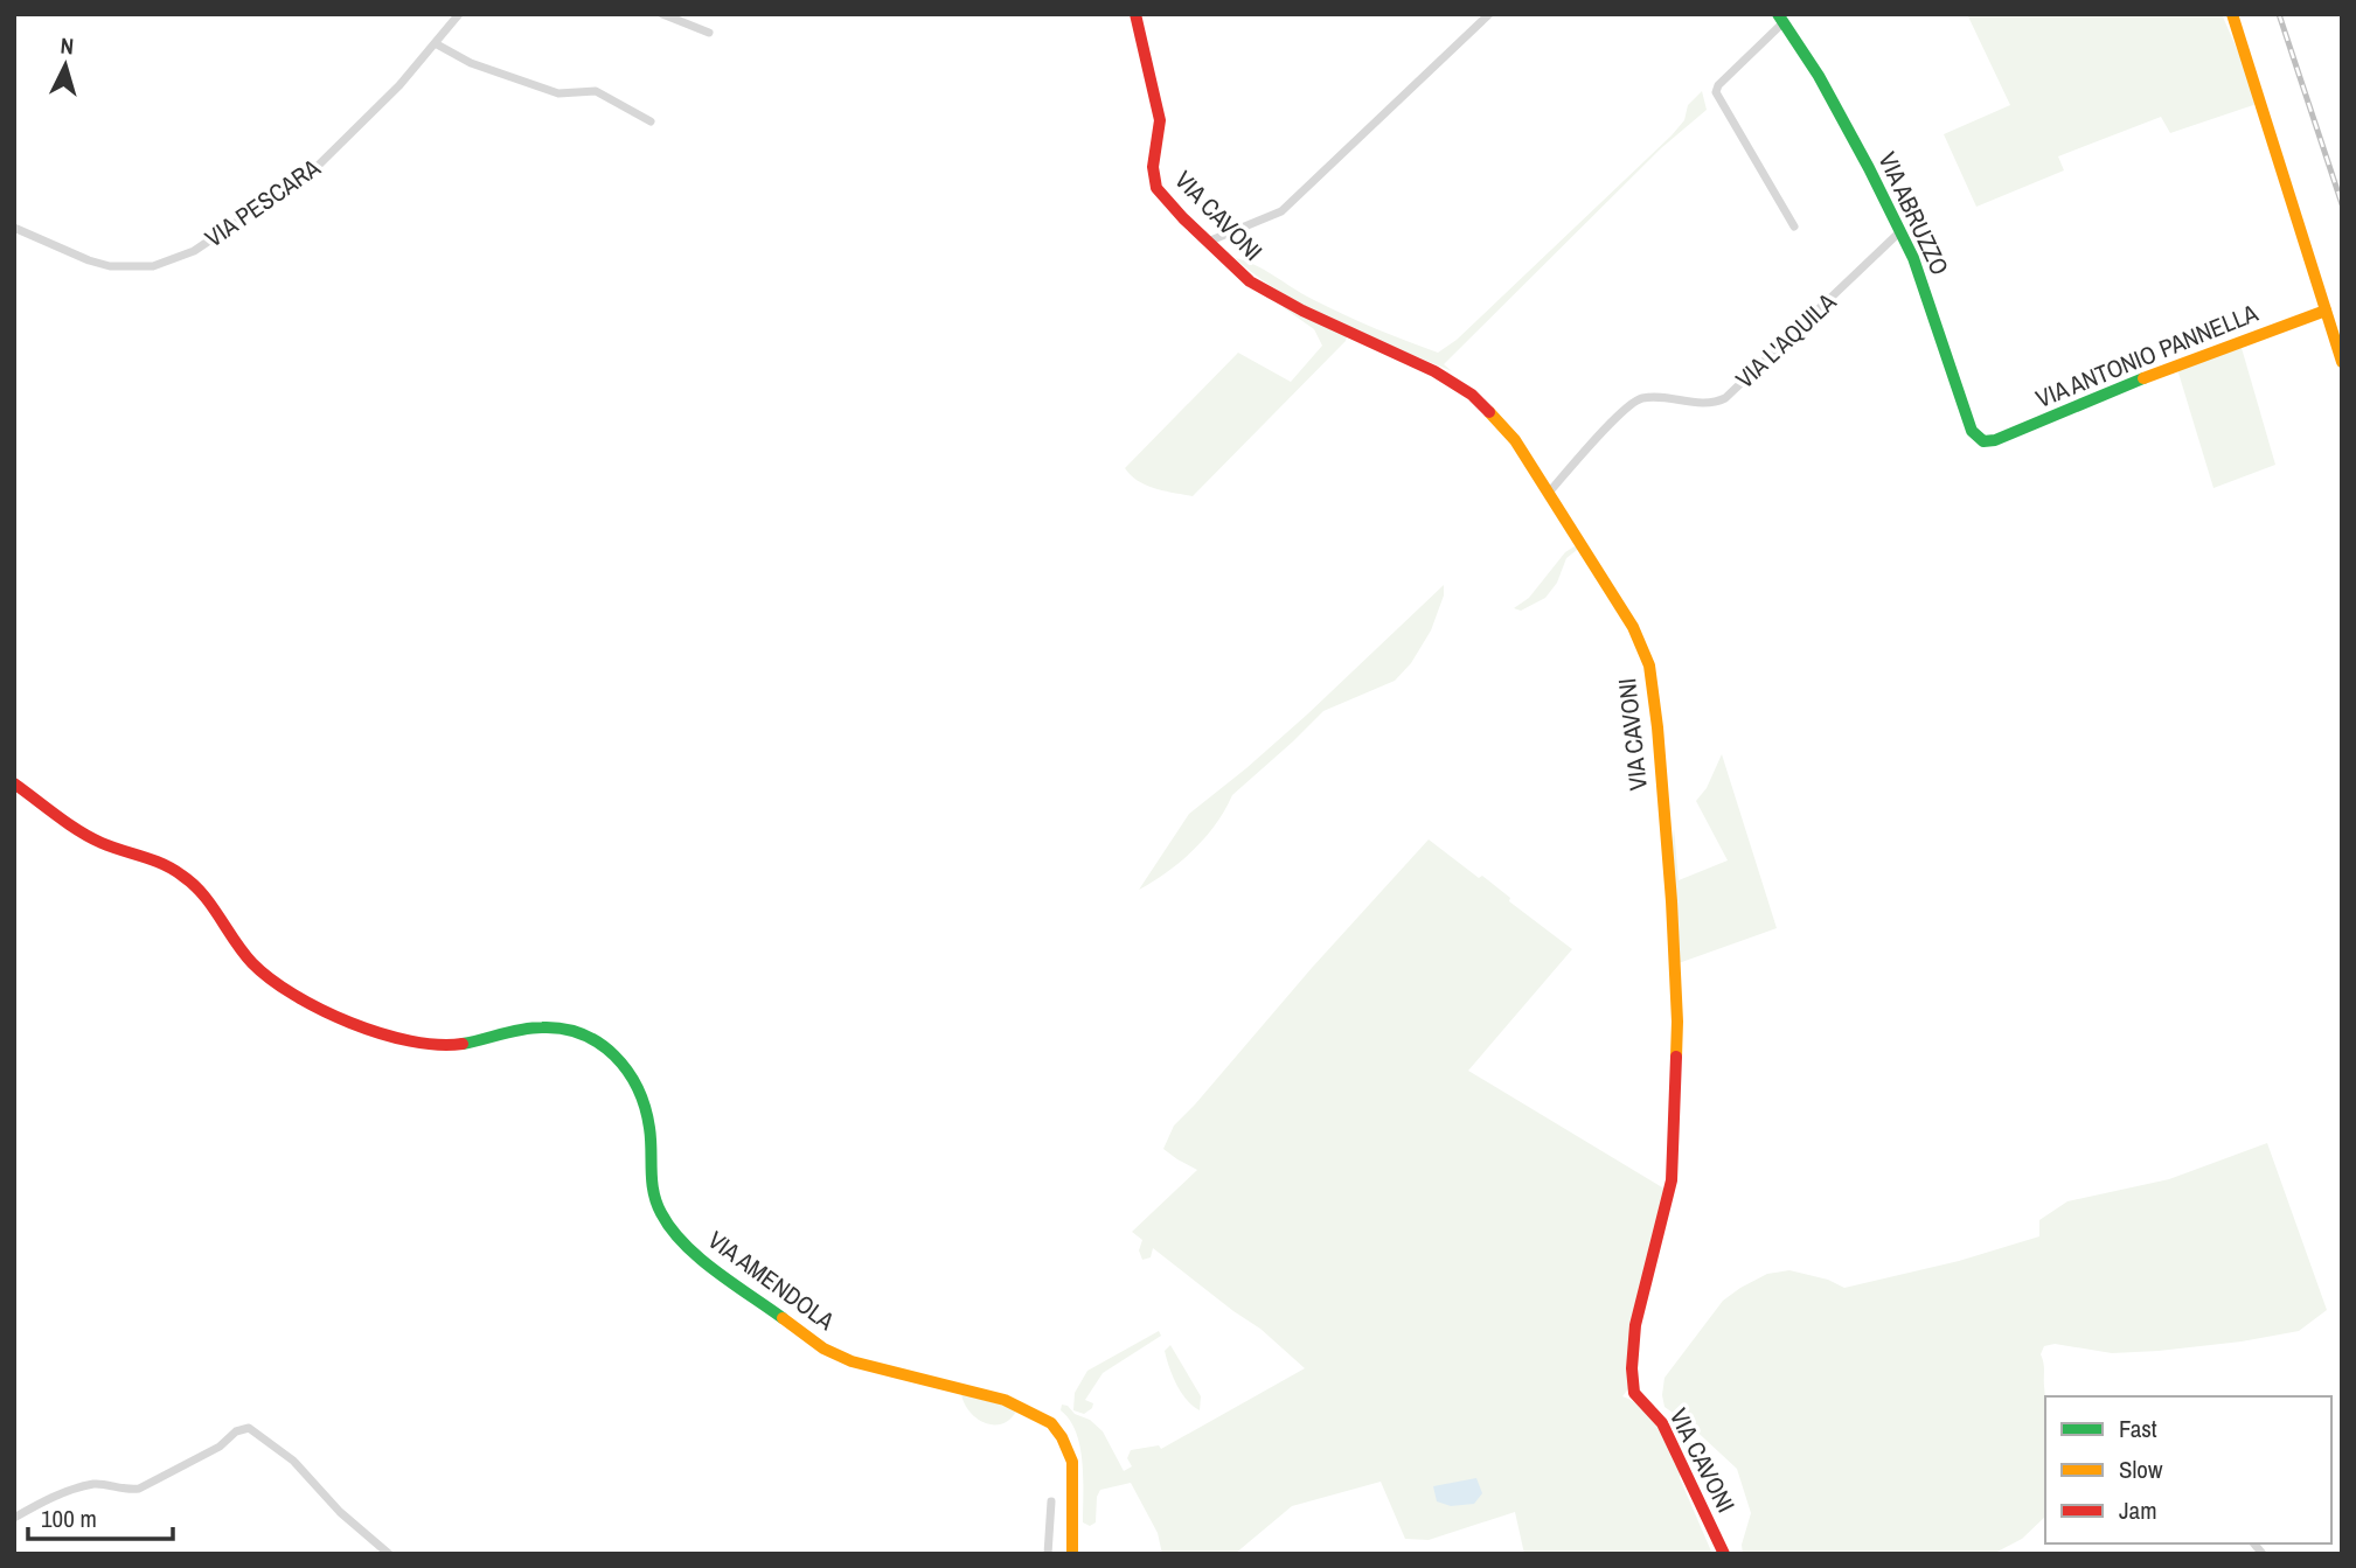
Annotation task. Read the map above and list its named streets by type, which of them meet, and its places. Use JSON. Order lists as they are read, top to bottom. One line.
{"streets":{"street":["VIA PESCARA","VIA ABRUZZO","VIA CAVONI","VIA L'AQUILA","VIA ANTONIO PANNELLA","VIA AMENDOLA"]},"crossings":[["VIA ABRUZZO","VIA L'AQUILA"],["VIA ABRUZZO","VIA ANTONIO PANNELLA"],["VIA CAVONI","VIA L'AQUILA"]],"legend":["Fast","Slow","Jam"],"scale_bar":"100 m","north":"top"}
